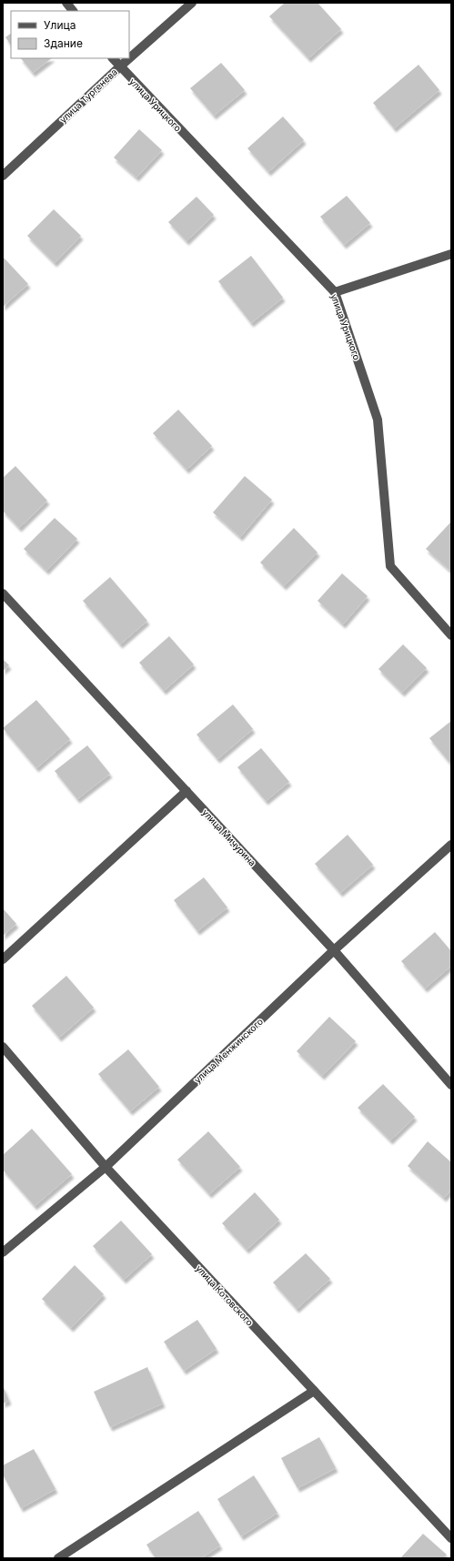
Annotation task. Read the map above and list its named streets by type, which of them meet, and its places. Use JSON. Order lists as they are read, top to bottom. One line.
{"streets":{"street":["улица Тургенева","улица Урицкого","улица Мичурина","улица Менжинского","улица Котовского"]},"crossings":[["улица Тургенева","улица Урицкого"],["улица Мичурина","улица Менжинского"],["улица Менжинского","улица Котовского"]],"legend":["Улица","Здание"]}
